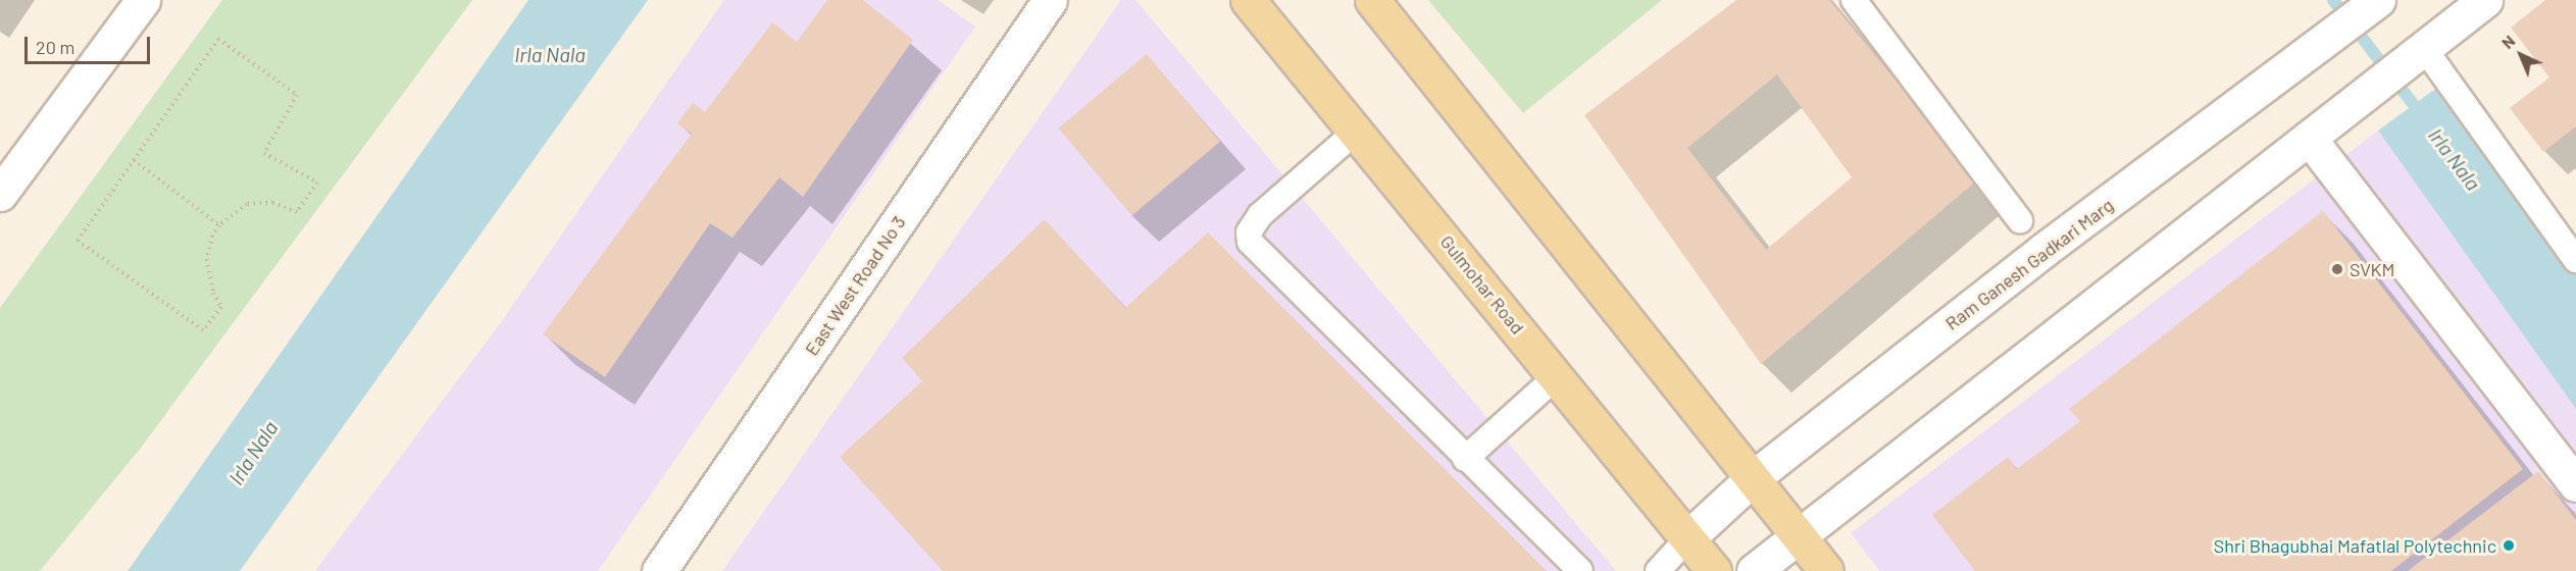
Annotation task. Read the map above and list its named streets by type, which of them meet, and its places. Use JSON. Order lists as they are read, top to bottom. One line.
{"streets":{"main road":["Gulmohar Road"],"street":["Ram Ganesh Gadkari Marg","East West Road No 3"]},"crossings":[["Ram Ganesh Gadkari Marg","Gulmohar Road"]],"water":["Irla Nala"],"places":["SVKM","Shri Bhagubhai Mafatlal Polytechnic"],"scale_bar":"20 m","north":"top left"}
